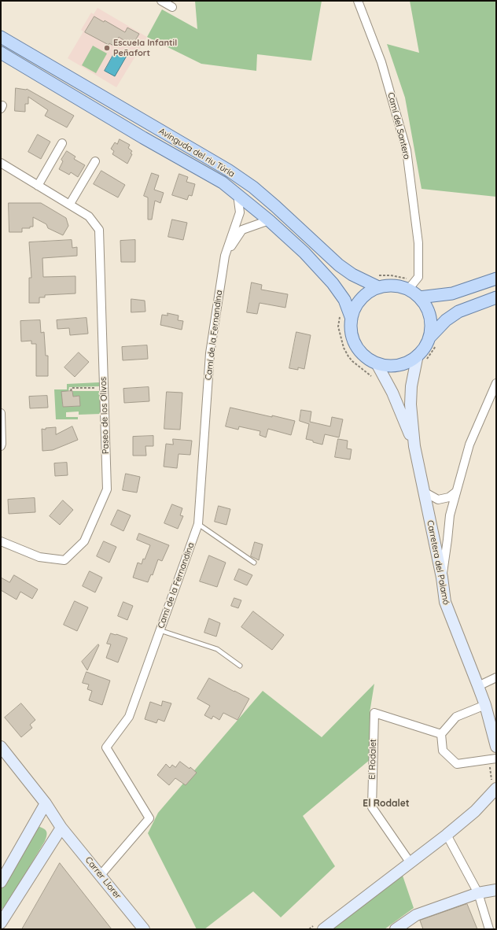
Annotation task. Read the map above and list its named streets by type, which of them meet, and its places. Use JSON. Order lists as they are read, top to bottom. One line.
{"streets":{"main road":["Avinguda del riu Túria"],"street":["Camí del Santero","Camí de la Fernandina","Paseo de los Olivos","Carretera del Palamó","El Rodalet","Carrer Llorer"]},"crossings":[["Camí del Santero","Avinguda del riu Túria"],["Camí del Santero","Carretera del Palamó"],["Avinguda del riu Túria","Camí de la Fernandina"],["Avinguda del riu Túria","Carretera del Palamó"],["Camí de la Fernandina","Carrer Llorer"]],"districts":["El Rodalet"],"places":["Escuela Infantil Peñafort"]}
